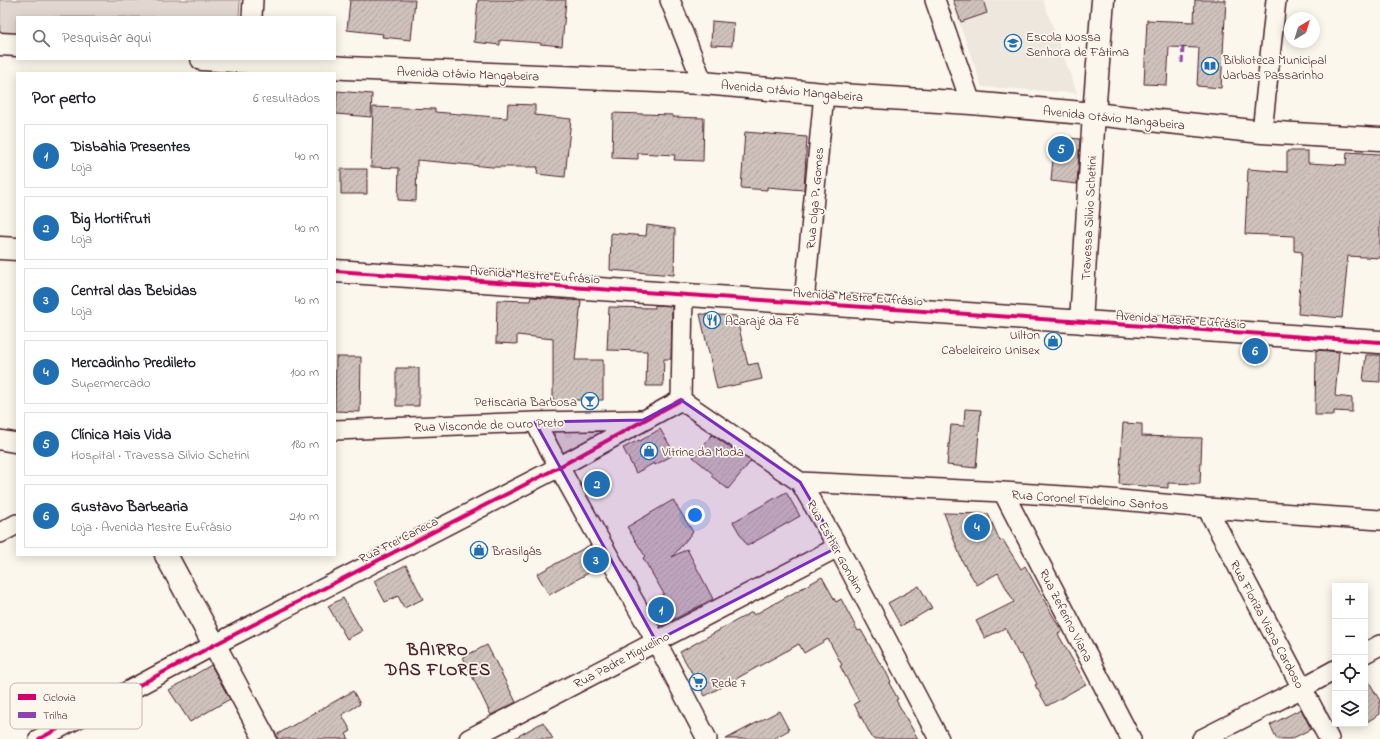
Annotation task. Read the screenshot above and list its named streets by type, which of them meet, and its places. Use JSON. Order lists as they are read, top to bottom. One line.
{"streets":{"street":["Avenida Otávio Mangabeira","Rua Olga P. Gomes","Travessa Silvio Schetini","Avenida Mestre Eufrásio","Rua Visconde de Ouro Preto","Rua Coronel Fidelcino Santos","Rua Frei Caneca","Rua Esther Gondim","Rua Zeferino Viana","Rua Floriza Viana Cardoso","Rua Padre Miguelino"]},"crossings":[["Avenida Otávio Mangabeira","Rua Olga P. Gomes"],["Avenida Otávio Mangabeira","Travessa Silvio Schetini"],["Rua Olga P. Gomes","Avenida Mestre Eufrásio"],["Travessa Silvio Schetini","Avenida Mestre Eufrásio"],["Rua Visconde de Ouro Preto","Rua Frei Caneca"],["Rua Coronel Fidelcino Santos","Rua Esther Gondim"],["Rua Coronel Fidelcino Santos","Rua Zeferino Viana"],["Rua Coronel Fidelcino Santos","Rua Floriza Viana Cardoso"],["Rua Frei Caneca","Rua Esther Gondim"],["Rua Esther Gondim","Rua Padre Miguelino"]],"districts":["BAIRRO DAS FLORES"],"places":{"school or university":["Escola Nossa Senhora de Fátima"],"library":["Biblioteca Municipal Jarbas Passarinho"],"restaurant":["Acarajé da Fé"],"shop":["Uilton Cabeleireiro Unisex","Vitrine da Moda","Brasilgás"],"bar":["Petiscaria Barbosa"],"supermarket":["Rede 7"]},"legend":["Ciclovia","Trilha"],"north":"top right","page":{"search":"Pesquisar aqui","heading":["Por perto","6 resultados"],"list":[{"mark":"1","name":"Disbahia Presentes","note":"Loja","value":"40 m"},{"mark":"2","name":"Big Hortifruti","note":"Loja","value":"40 m"},{"mark":"3","name":"Central das Bebidas","note":"Loja","value":"40 m"},{"mark":"4","name":"Mercadinho Predileto","note":"Supermercado","value":"100 m"},{"mark":"5","name":"Clínica Mais Vida","note":"Hospital · Travessa Silvio Schetini","value":"180 m"},{"mark":"6","name":"Gustavo Barbearia","note":"Loja · Avenida Mestre Eufrásio","value":"210 m"}],"pins":["5","6","2","4","3","1"],"map_buttons":["+","−"]}}
